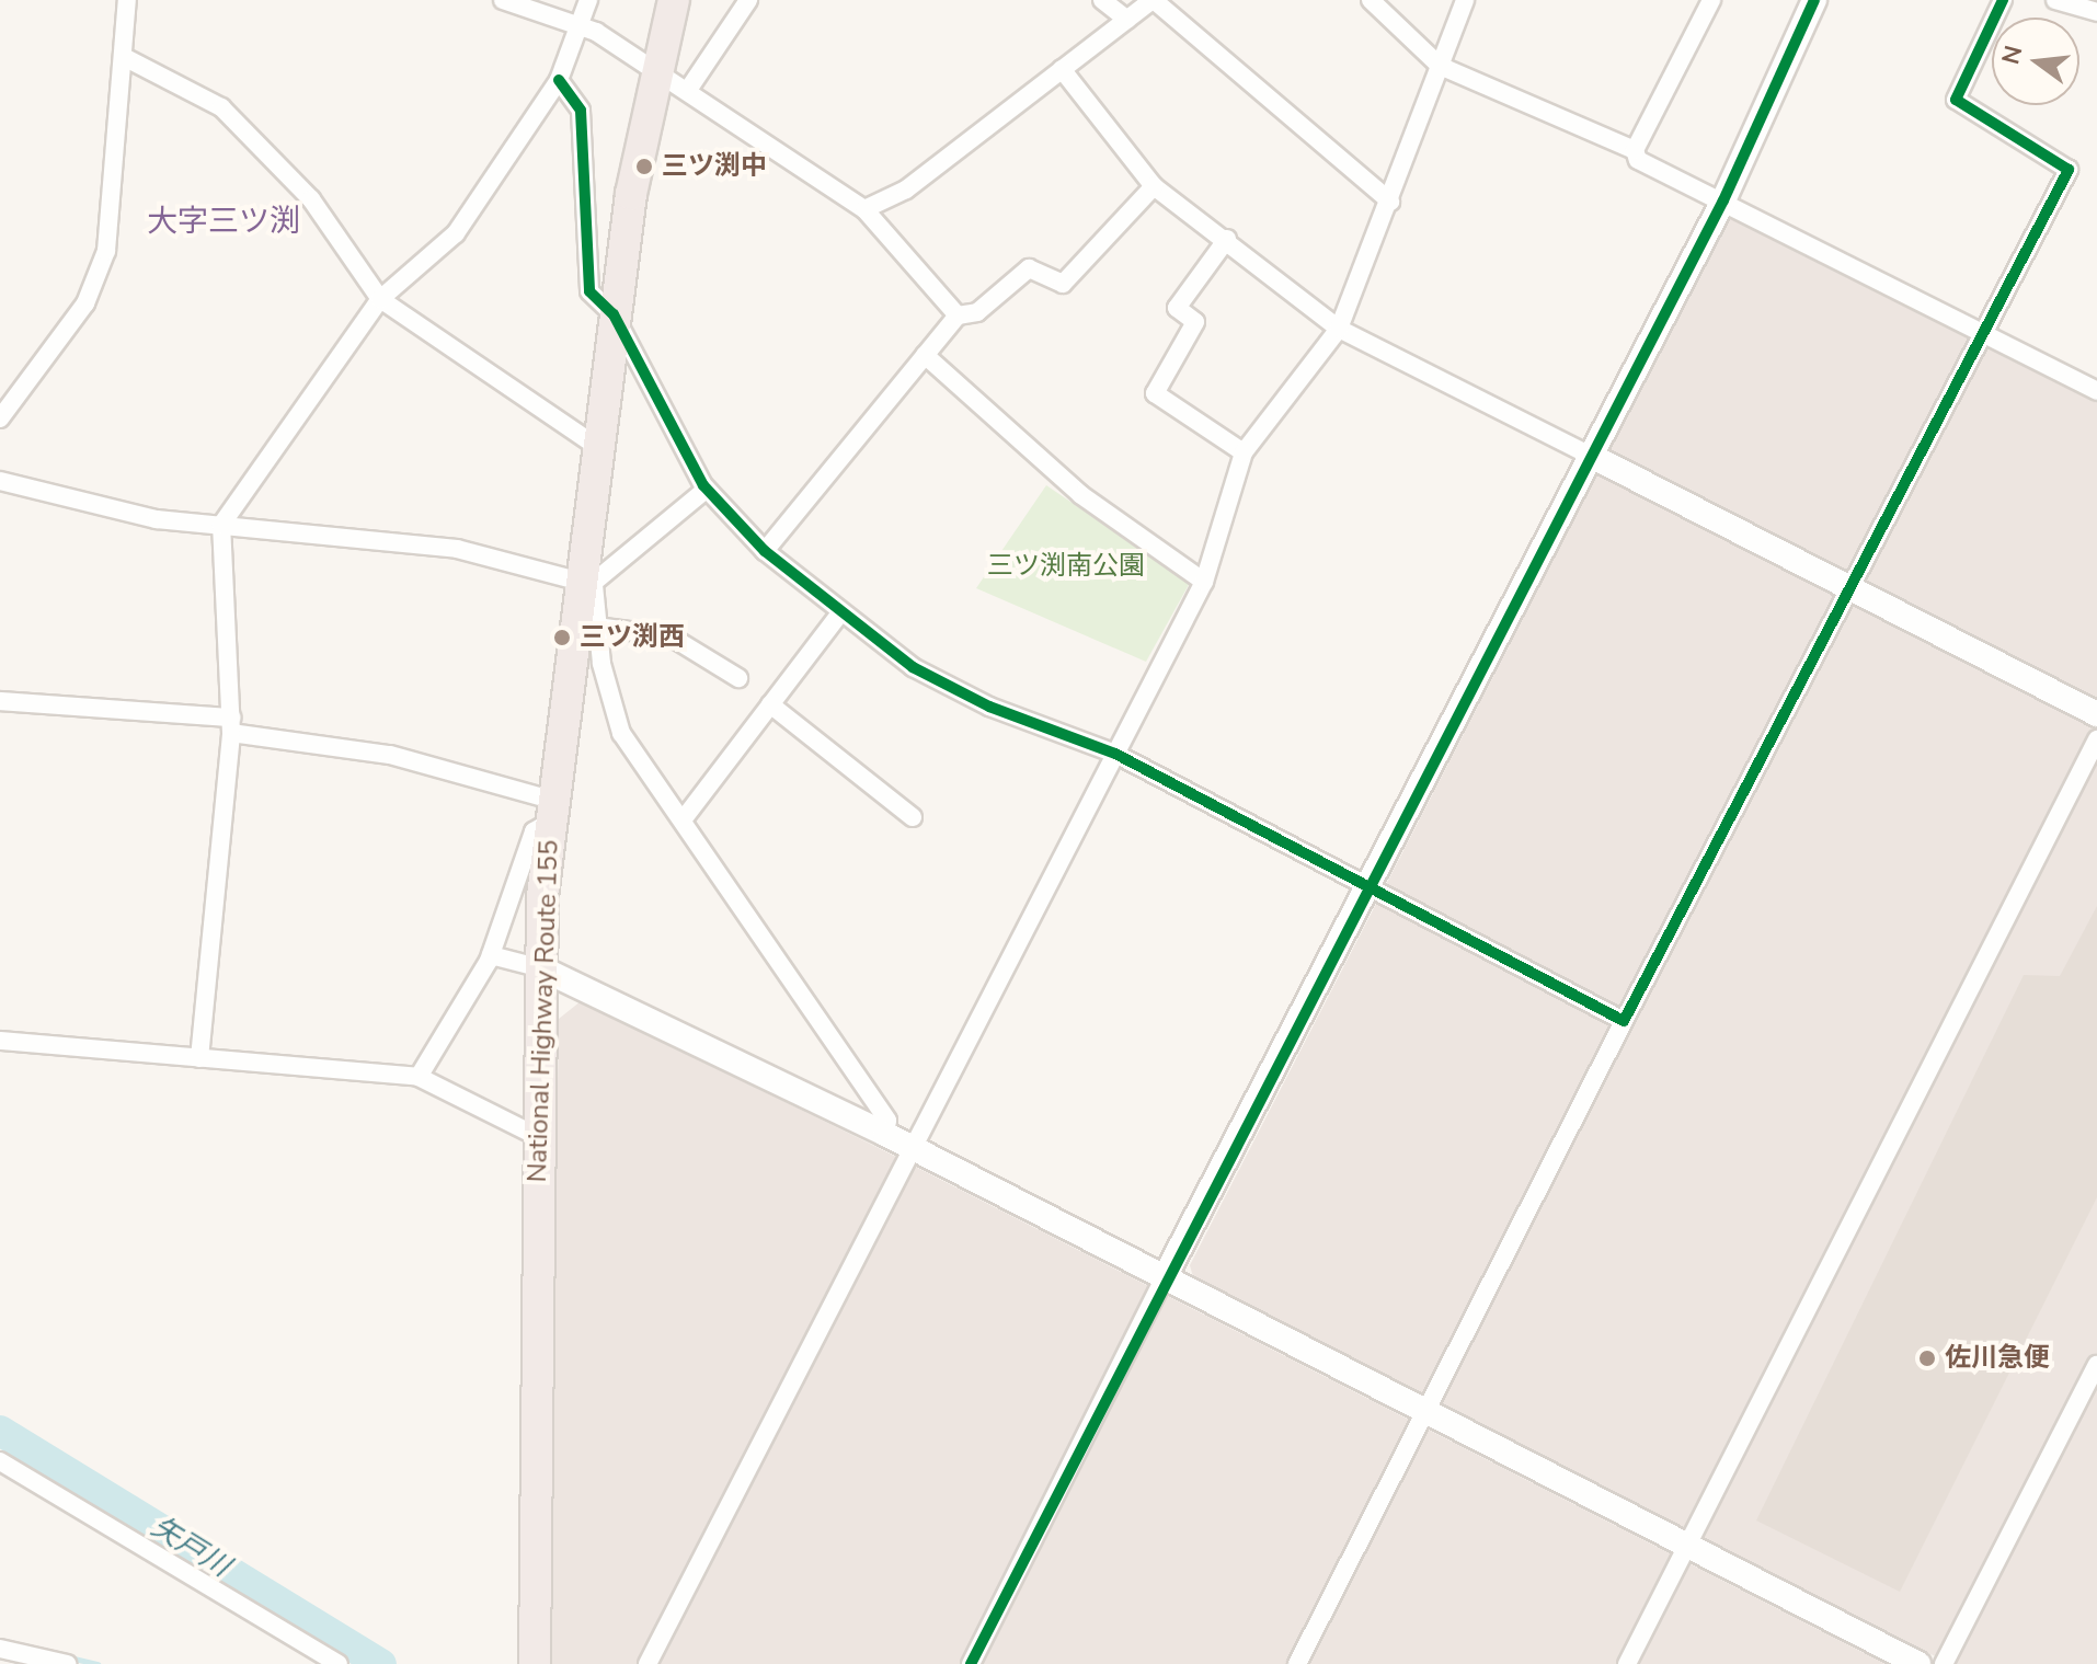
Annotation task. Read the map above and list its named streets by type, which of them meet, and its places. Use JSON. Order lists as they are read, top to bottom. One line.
{"streets":{"highway":["National Highway Route 155"]},"districts":["大字三ツ渕"],"water":["矢戸川"],"parks":["三ツ渕南公園"],"places":["三ツ渕中","三ツ渕西","佐川急便"],"north":"left"}
